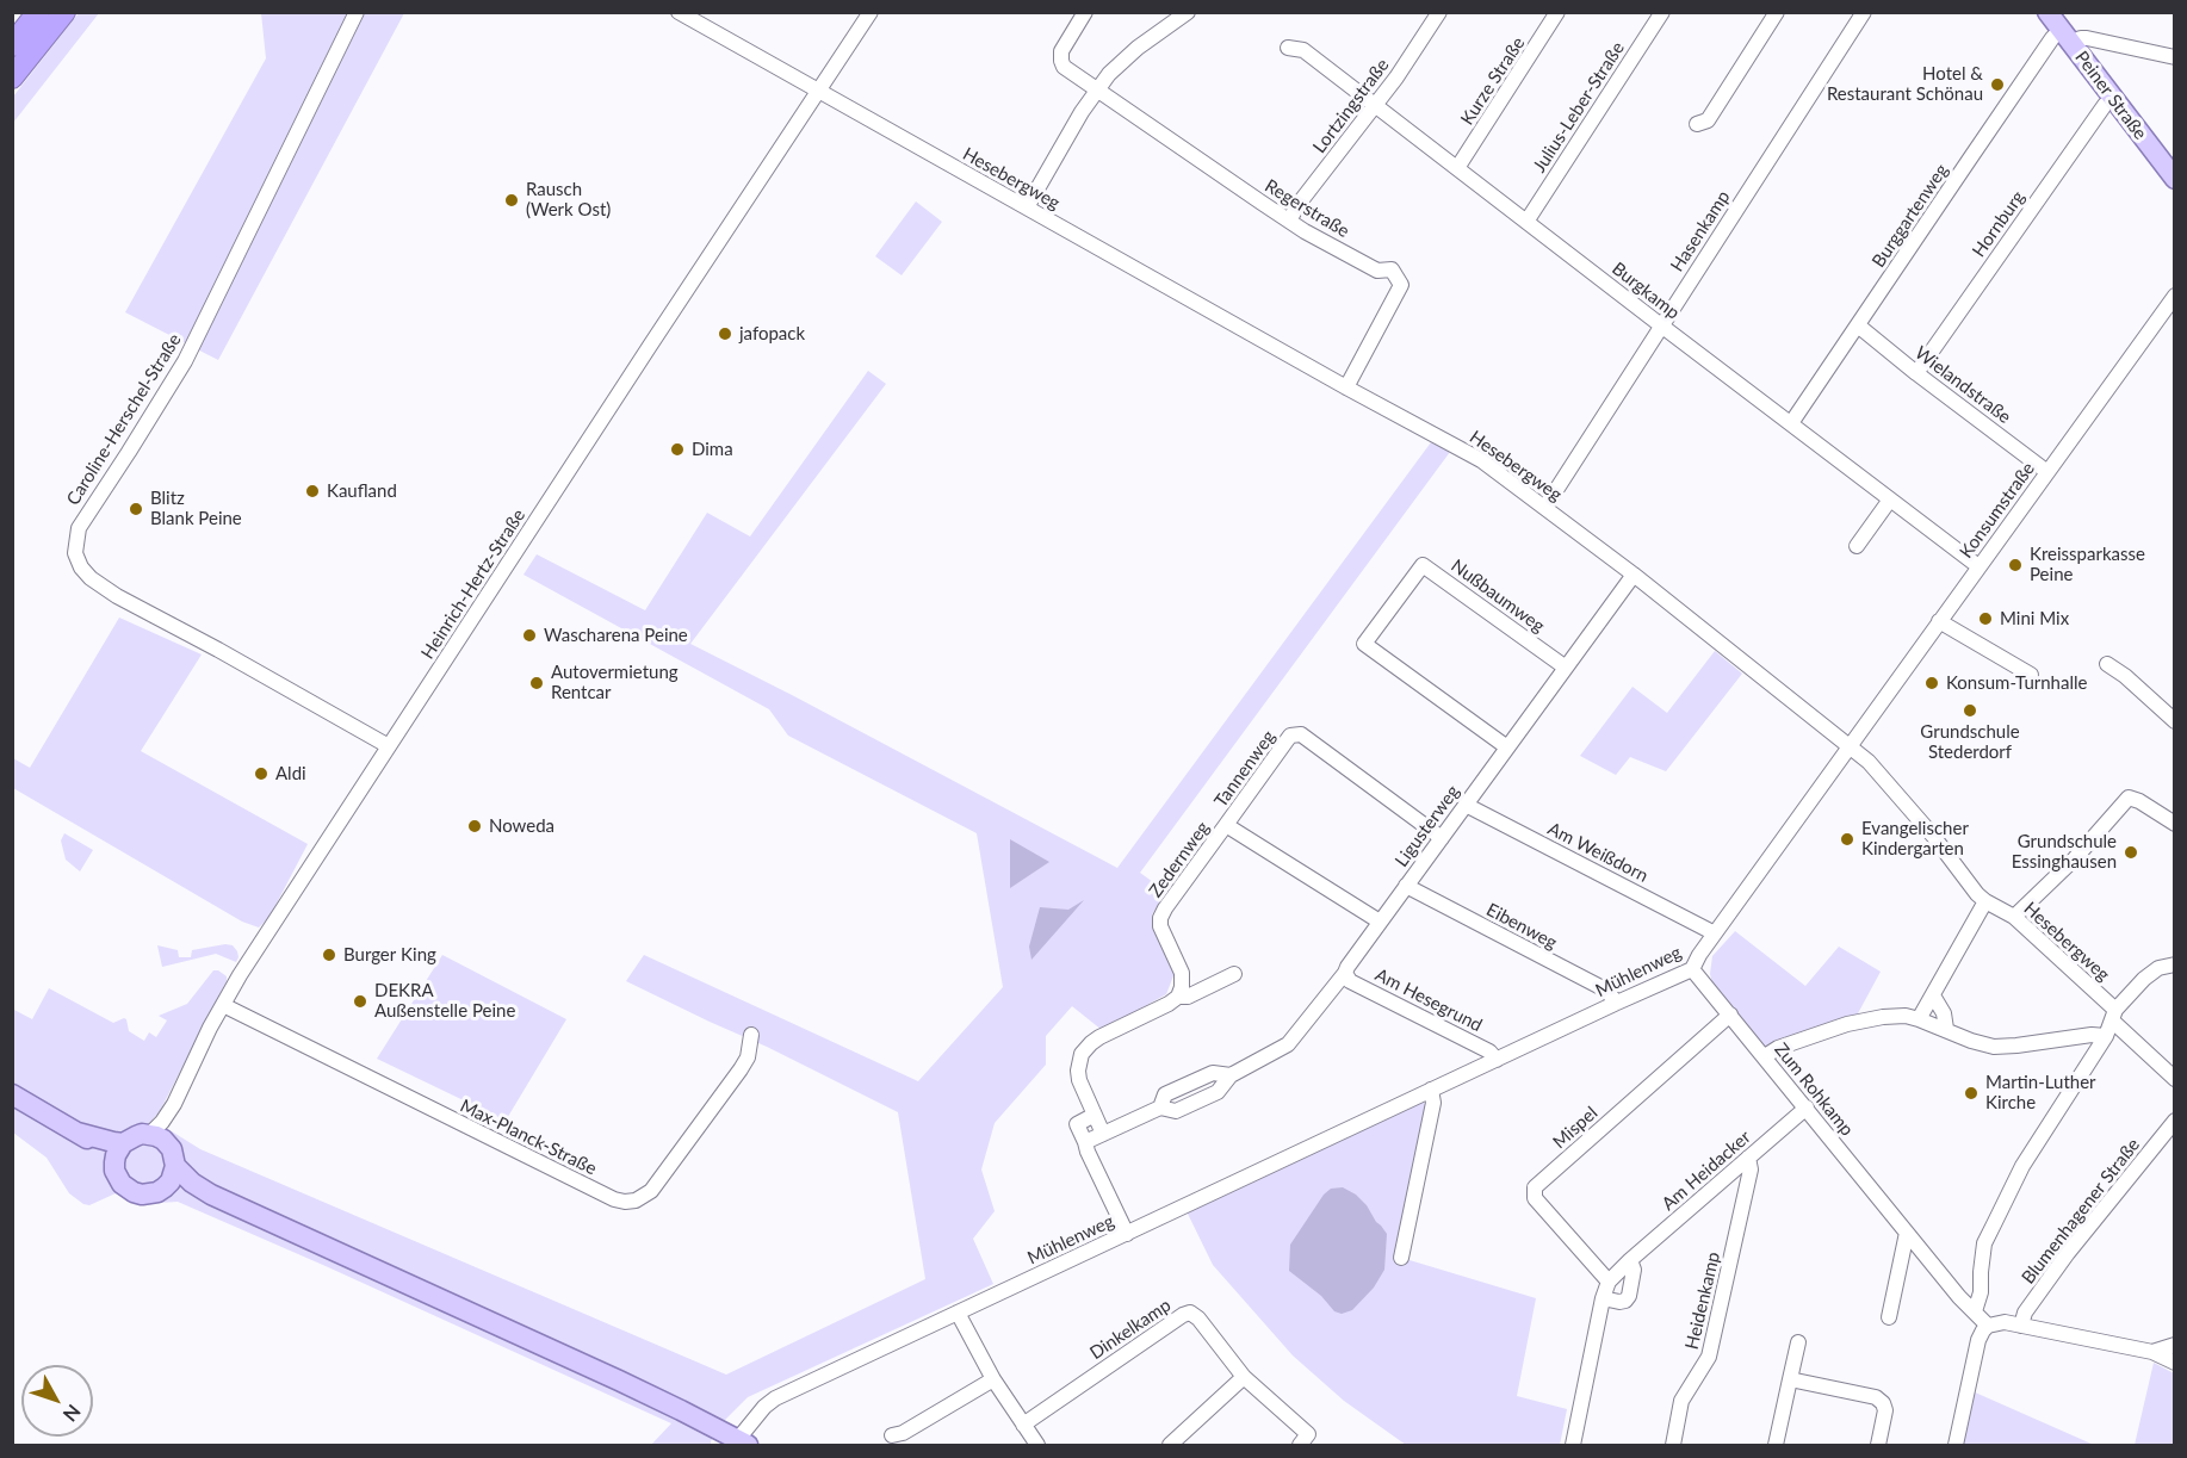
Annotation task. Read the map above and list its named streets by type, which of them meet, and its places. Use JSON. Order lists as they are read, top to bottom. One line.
{"streets":{"main road":["Peiner Straße"],"street":["Kurze Straße","Lortzingstraße","Julius-Leber-Straße","Hesebergweg","Regerstraße","Burggartenweg","Hornburg","Hasenkamp","Burgkamp","Wielandstraße","Caroline-Herschel-Straße","Konsumstraße","Heinrich-Hertz-Straße","Nußbaumweg","Tannenweg","Ligusterweg","Am Weißdorn","Zedernweg","Eibenweg","Mühlenweg","Am Hesegrund","Zum Rohkamp","Mispel","Max-Planck-Straße","Am Heidacker","Blumenhagener Straße","Heidenkamp","Dinkelkamp"]},"crossings":[["Kurze Straße","Burgkamp"],["Peiner Straße","Burggartenweg"],["Peiner Straße","Hornburg"],["Lortzingstraße","Regerstraße"],["Lortzingstraße","Burgkamp"],["Julius-Leber-Straße","Burgkamp"],["Hesebergweg","Regerstraße"],["Hesebergweg","Hasenkamp"],["Hesebergweg","Konsumstraße"],["Hesebergweg","Heinrich-Hertz-Straße"],["Hesebergweg","Ligusterweg"],["Hesebergweg","Mühlenweg"],["Burggartenweg","Burgkamp"],["Burggartenweg","Wielandstraße"],["Hornburg","Wielandstraße"],["Hasenkamp","Burgkamp"],["Burgkamp","Konsumstraße"],["Wielandstraße","Konsumstraße"],["Caroline-Herschel-Straße","Heinrich-Hertz-Straße"],["Konsumstraße","Mühlenweg"],["Heinrich-Hertz-Straße","Max-Planck-Straße"],["Nußbaumweg","Ligusterweg"],["Tannenweg","Ligusterweg"],["Tannenweg","Zedernweg"],["Ligusterweg","Am Weißdorn"],["Ligusterweg","Eibenweg"],["Ligusterweg","Am Hesegrund"],["Am Weißdorn","Mühlenweg"],["Eibenweg","Mühlenweg"],["Mühlenweg","Am Hesegrund"],["Mühlenweg","Zum Rohkamp"],["Zum Rohkamp","Mispel"],["Zum Rohkamp","Am Heidacker"],["Mispel","Am Heidacker"],["Am Heidacker","Heidenkamp"]],"places":["Hotel & Restaurant Schönau","Rausch (Werk Ost)","jafopack","Dima","Kaufland","Blitz Blank Peine","Kreissparkasse Peine","Mini Mix","Wascharena Peine","Autovermietung Rentcar","Konsum-Turnhalle","Grundschule Stederdorf","Aldi","Noweda","Evangelischer Kindergarten","Grundschule Essinghausen","Burger King","DEKRA Außenstelle Peine","Martin-Luther Kirche"],"north":"bottom right"}
